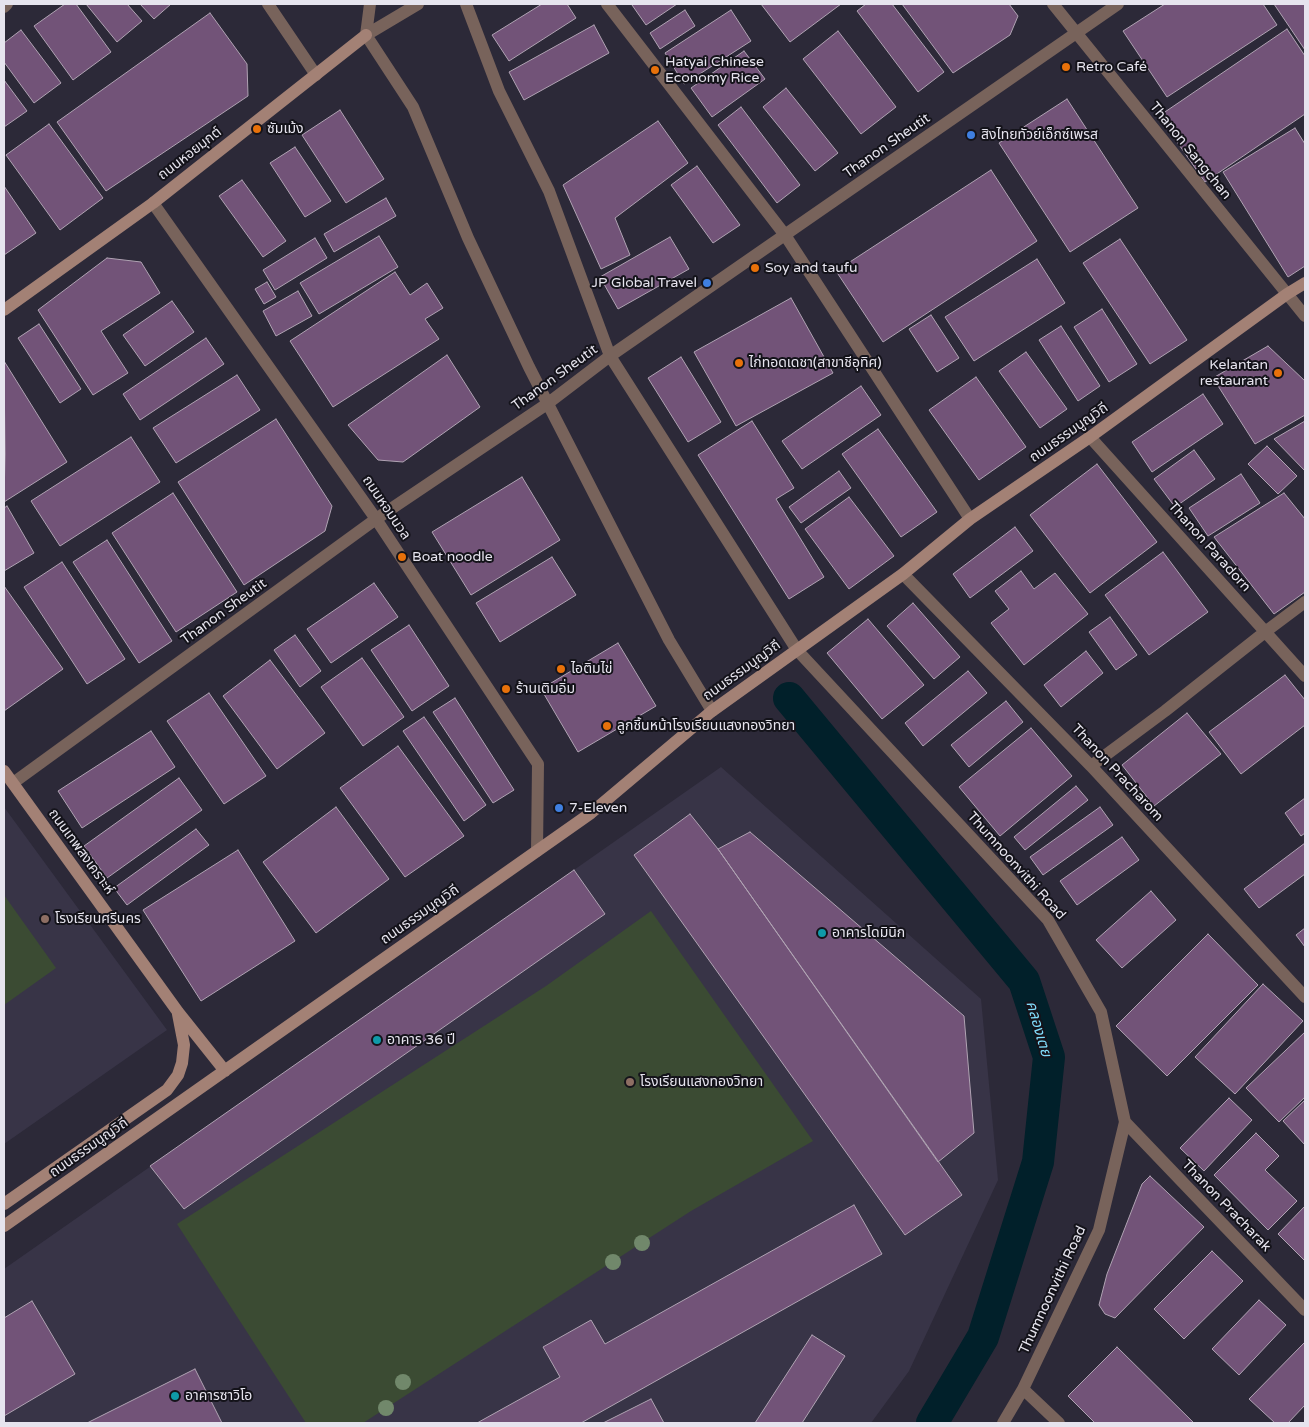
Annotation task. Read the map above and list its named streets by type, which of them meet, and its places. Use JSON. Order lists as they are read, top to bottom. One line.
{"streets":{"street":["Thanon Sheutit","Thanon Sangchan","ถนนหอยมุกต์","ถนนธรรมนูญวิถี","ถนนหอมนวล","Thanon Paradorn","Thanon Pracharom","ถนนเทพสงเคราะห์","Thumnoonvithi Road","Thanon Pracharak"]},"crossings":[["Thanon Sheutit","Thanon Sangchan"],["Thanon Sheutit","ถนนหอมนวล"],["Thanon Sheutit","ถนนเทพสงเคราะห์"],["Thanon Sheutit","Thumnoonvithi Road"],["Thanon Sangchan","ถนนธรรมนูญวิถี"],["ถนนหอยมุกต์","ถนนหอมนวล"],["ถนนธรรมนูญวิถี","ถนนหอมนวล"],["ถนนธรรมนูญวิถี","Thanon Paradorn"],["ถนนธรรมนูญวิถี","Thanon Pracharom"],["ถนนธรรมนูญวิถี","ถนนเทพสงเคราะห์"],["ถนนธรรมนูญวิถี","Thumnoonvithi Road"],["Thumnoonvithi Road","Thanon Pracharak"]],"water":["คลองเตย"],"places":["Retro Café","Hatyai Chinese Economy Rice","ซัมเม้ง","สิงไทยทัวย์เอ็กซ์เพรส","Soy and taufu","JP Global Travel","ไก่ทอดเดชา(สาขาชีอุทิศ)","Kelantan restaurant","Boat noodle","ไอติมไข่","ร้านเติมอิ่ม","ลูกชิ้นหน้าโรงเรียนแสงทองวิทยา","7-Eleven","โรงเรียนศรีนคร","อาคารโดมินิก","อาคาร 36 ปี","โรงเรียนแสงทองวิทยา","อาคารซาวิโอ"]}
